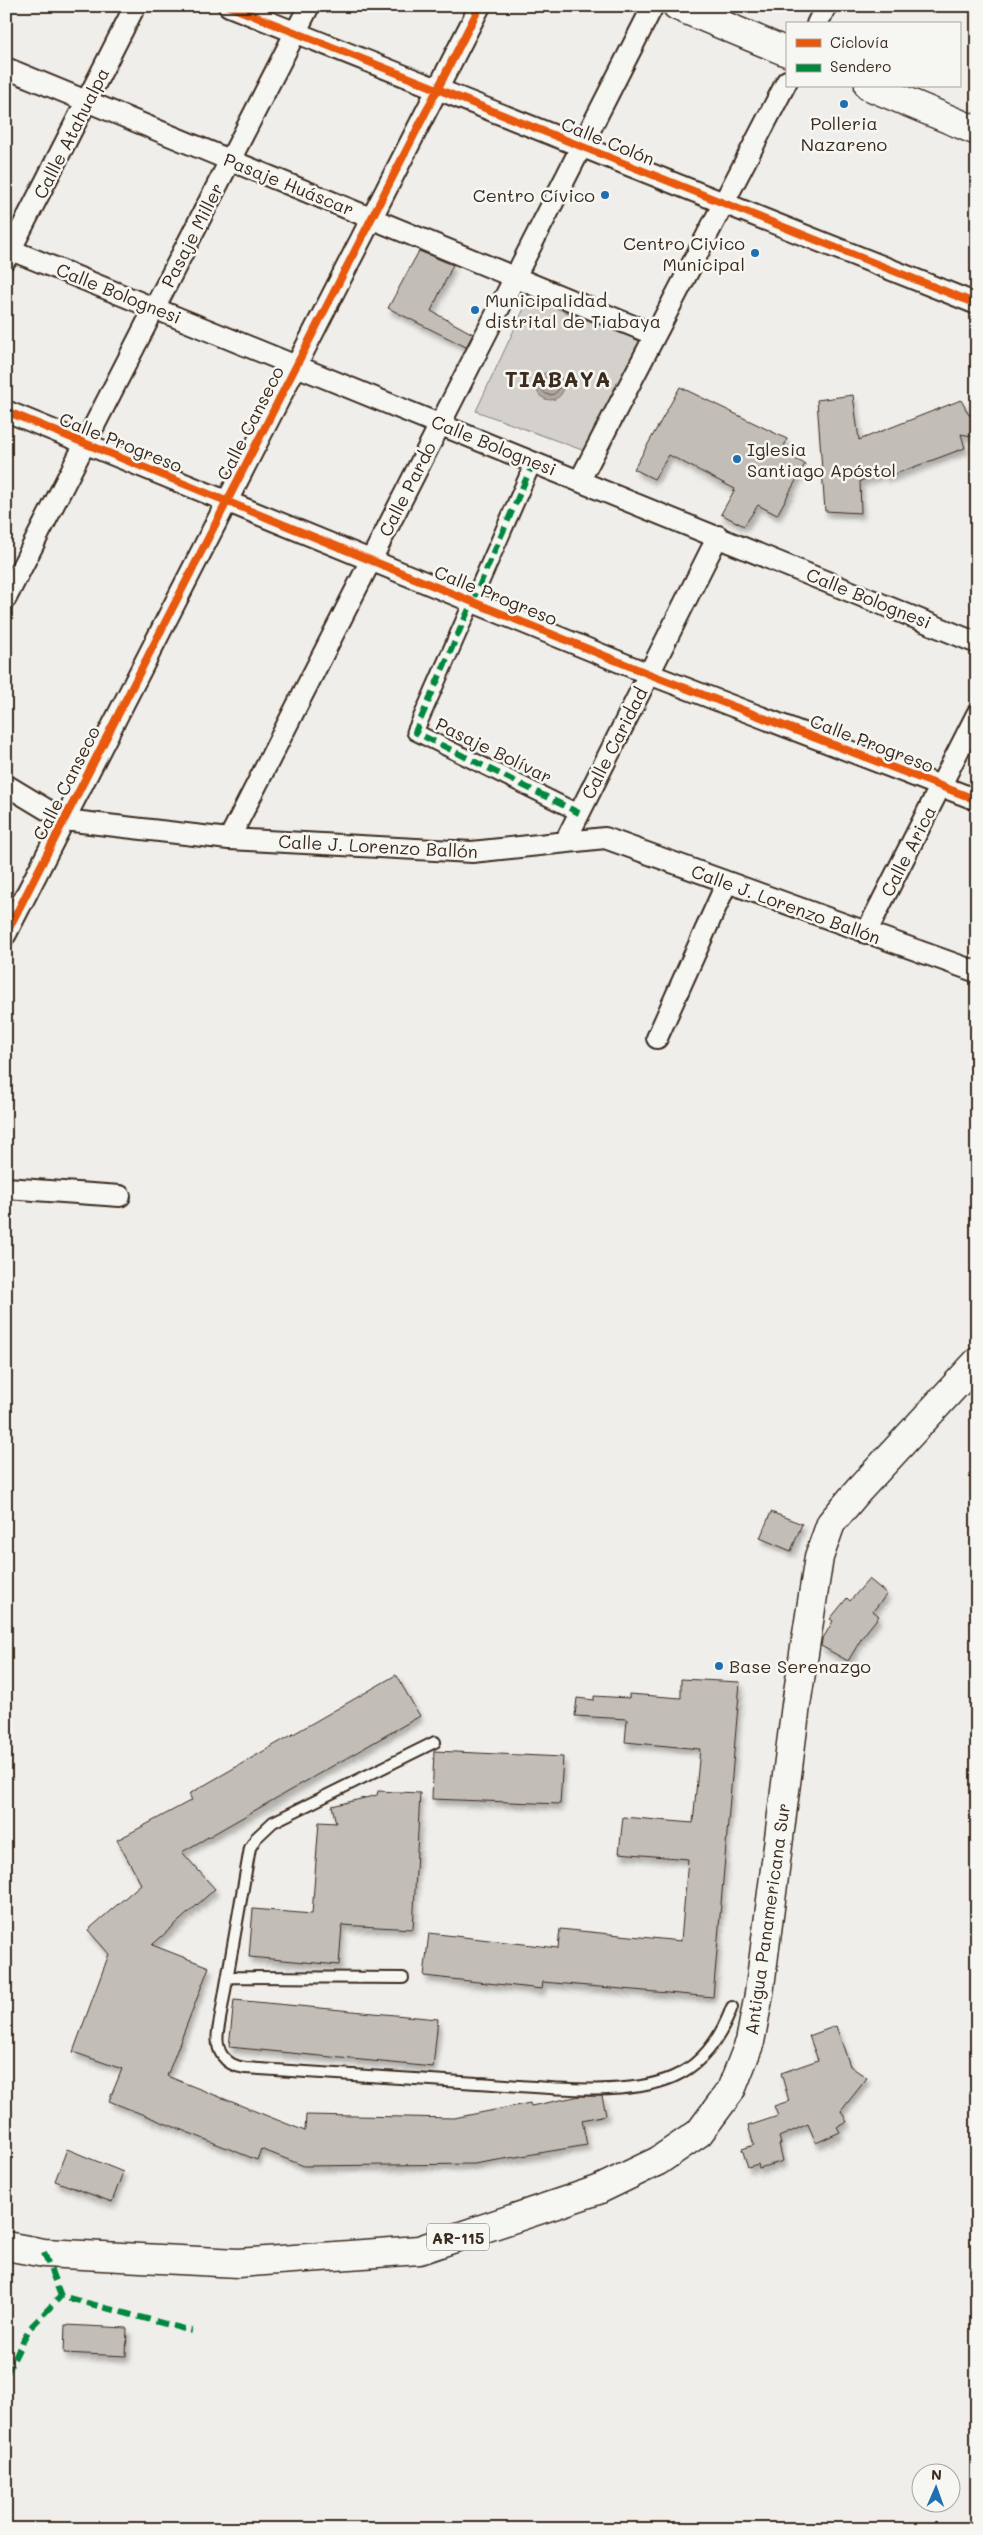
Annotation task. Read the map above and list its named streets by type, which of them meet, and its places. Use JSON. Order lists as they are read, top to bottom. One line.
{"streets":{"main road":["Antigua Panamericana Sur","AR-115"],"street":["Callle Atahualpa","Calle Colón","Pasaje Huáscar","Pasaje Miller","Calle Bolognesi","Calle Canseco","Calle Progreso","Calle Pardo","Calle Caridad","Pasaje Bolívar","Calle J. Lorenzo Ballón","Calle Arica"]},"crossings":[["Callle Atahualpa","Pasaje Huáscar"],["Callle Atahualpa","Calle Bolognesi"],["Calle Colón","Pasaje Miller"],["Calle Colón","Calle Canseco"],["Calle Colón","Calle Pardo"],["Pasaje Huáscar","Pasaje Miller"],["Pasaje Huáscar","Calle Canseco"],["Pasaje Huáscar","Calle Pardo"],["Pasaje Miller","Calle Bolognesi"],["Pasaje Miller","Calle Progreso"],["Calle Bolognesi","Calle Canseco"],["Calle Bolognesi","Calle Pardo"],["Calle Bolognesi","Calle Caridad"],["Calle Bolognesi","Pasaje Bolívar"],["Calle Canseco","Calle Progreso"],["Calle Canseco","Calle J. Lorenzo Ballón"],["Calle Progreso","Calle Pardo"],["Calle Progreso","Calle Caridad"],["Calle Progreso","Pasaje Bolívar"],["Calle Progreso","Calle Arica"],["Calle Pardo","Calle J. Lorenzo Ballón"],["Calle Caridad","Pasaje Bolívar"],["Calle Caridad","Calle J. Lorenzo Ballón"],["Calle J. Lorenzo Ballón","Calle Arica"]],"districts":["TIABAYA"],"places":["Polleria Nazareno","Centro Cívico","Centro Civico Municipal","Municipalidad distrital de Tiabaya","Iglesia Santiago Apóstol","Base Serenazgo"],"legend":["Ciclovía","Sendero"],"north":"top"}
